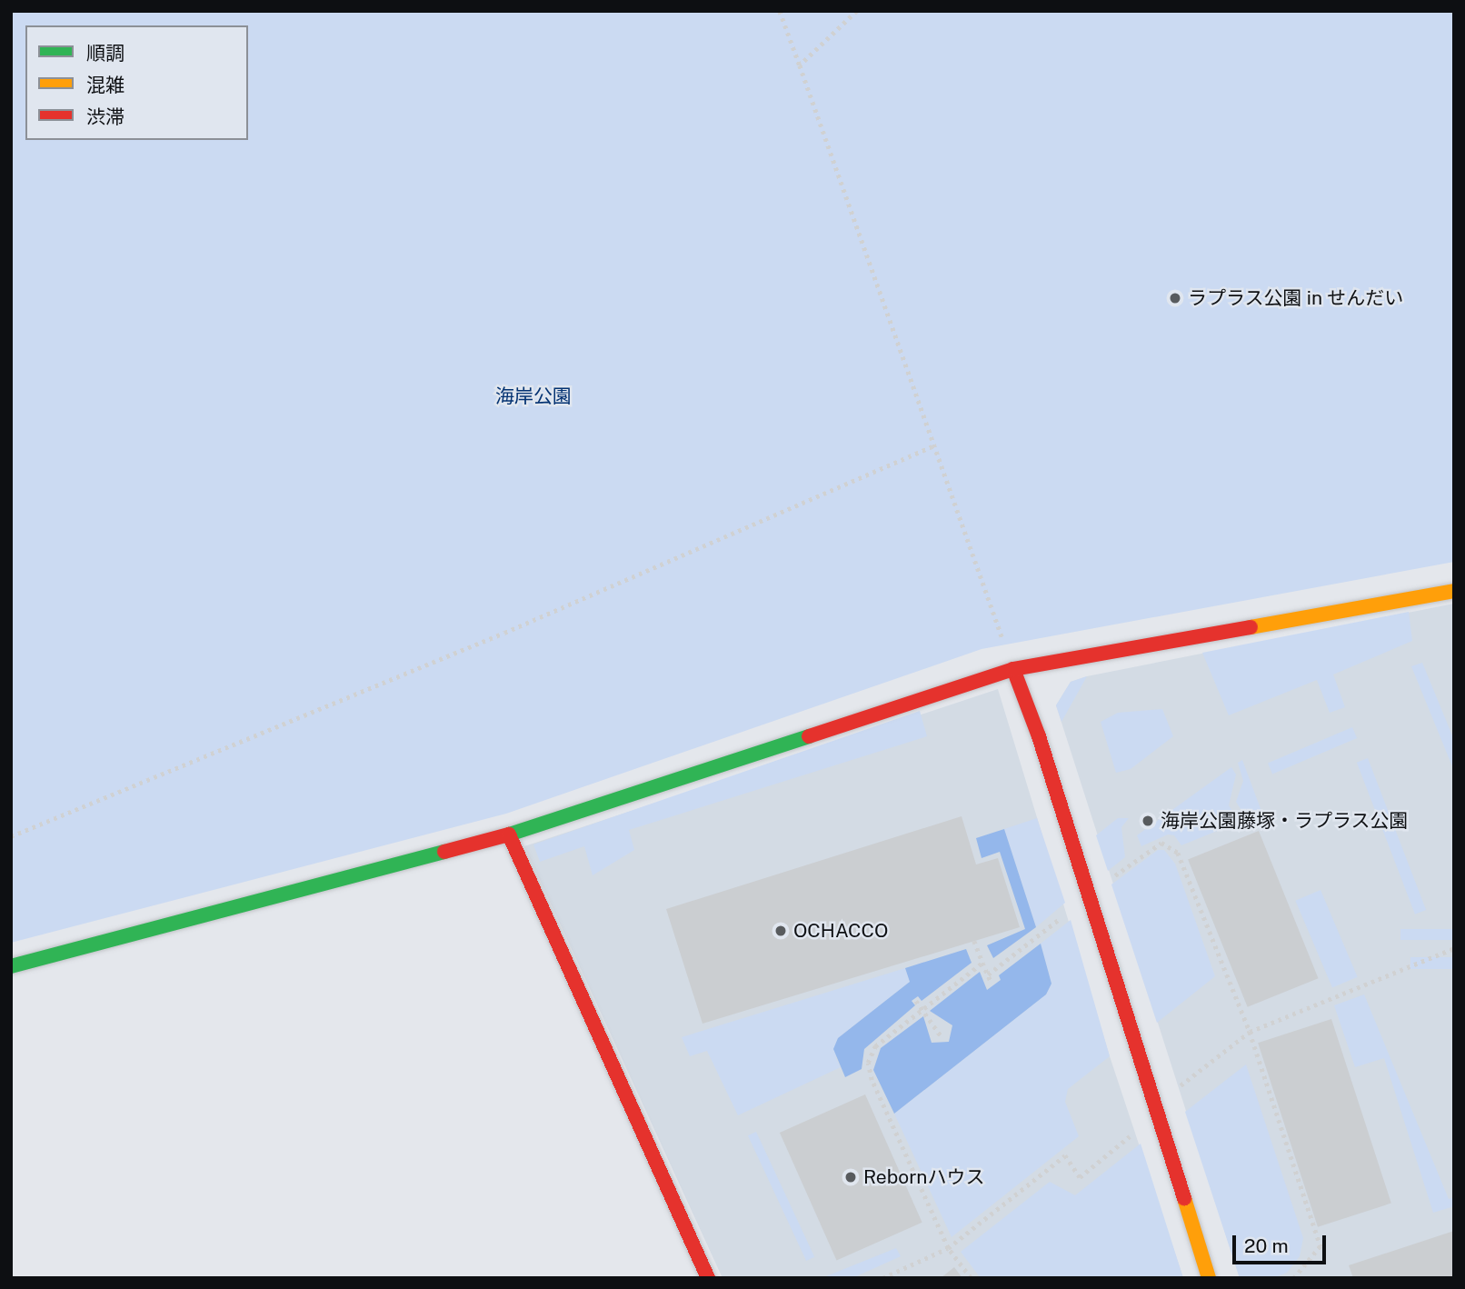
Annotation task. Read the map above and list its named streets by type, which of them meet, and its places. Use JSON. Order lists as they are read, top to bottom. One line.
{"parks":["海岸公園"],"places":["ラプラス公園 in せんだい","海岸公園藤塚・ラプラス公園","OCHACCO","Rebornハウス"],"legend":["順調","混雑","渋滞"],"scale_bar":"20 m"}
